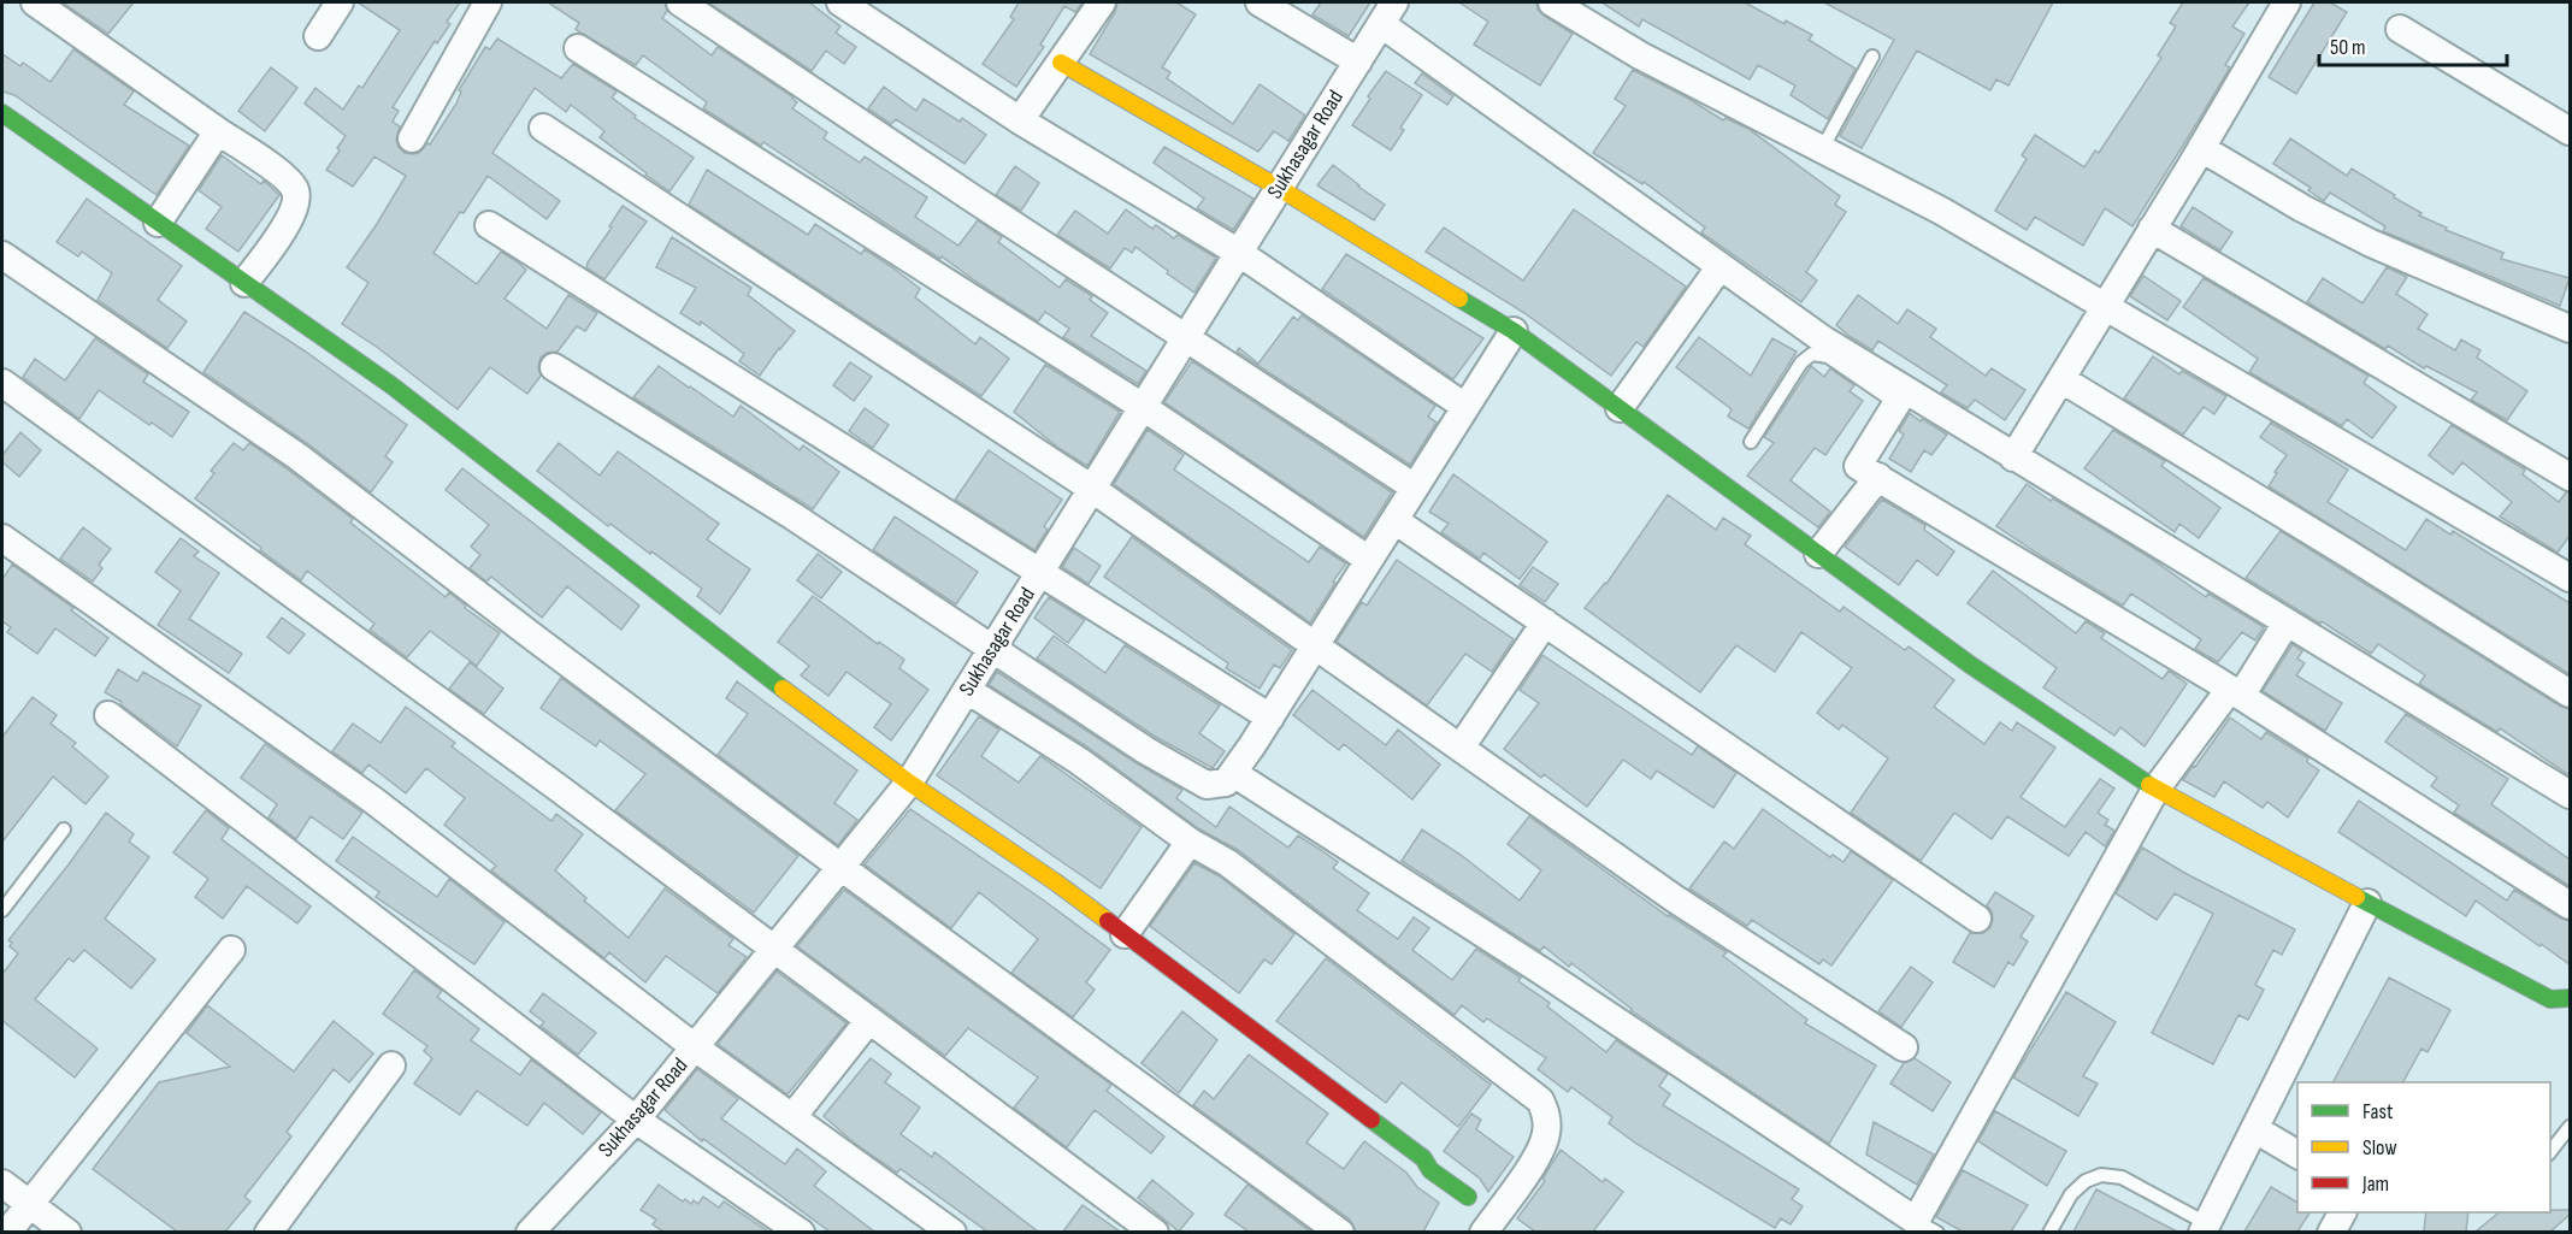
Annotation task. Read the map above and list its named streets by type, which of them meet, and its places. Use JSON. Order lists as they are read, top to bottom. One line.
{"streets":{"street":["Sukhasagar Road"]},"legend":["Fast","Slow","Jam"],"scale_bar":"50 m"}
